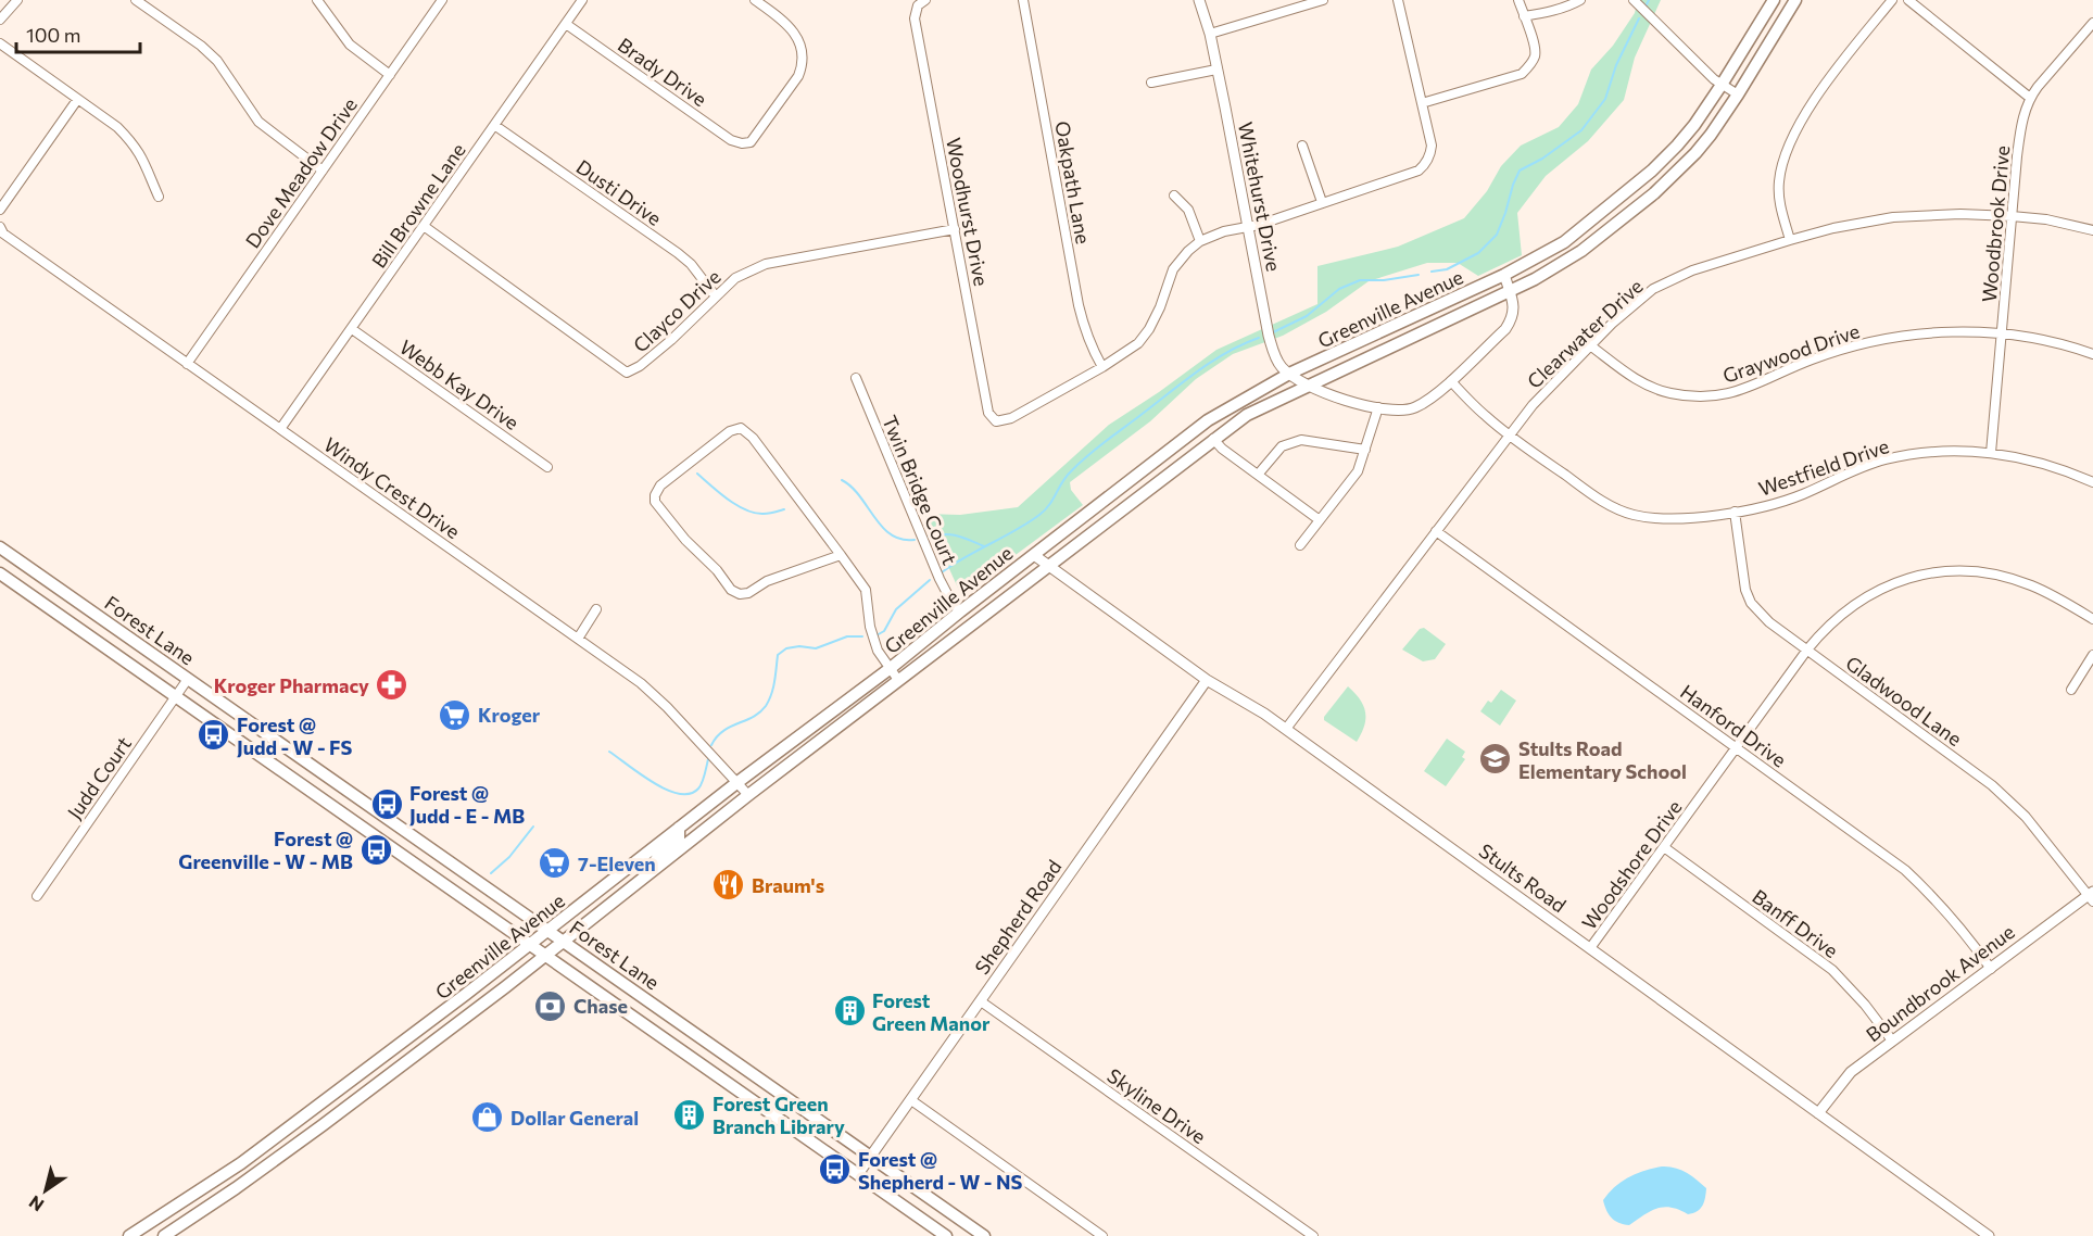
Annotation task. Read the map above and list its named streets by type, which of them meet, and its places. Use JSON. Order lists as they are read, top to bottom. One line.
{"streets":{"main road":["Greenville Avenue","Forest Lane"],"street":["Brady Drive","Dove Meadow Drive","Oakpath Lane","Dusti Drive","Whitehurst Drive","Bill Browne Lane","Woodhurst Drive","Woodbrook Drive","Clayco Drive","Clearwater Drive","Graywood Drive","Webb Kay Drive","Westfield Drive","Windy Crest Drive","Twin Bridge Court","Gladwood Lane","Hanford Drive","Judd Court","Woodshore Drive","Stults Road","Shepherd Road","Banff Drive","Boundbrook Avenue","Skyline Drive"]},"crossings":[["Brady Drive","Bill Browne Lane"],["Dove Meadow Drive","Windy Crest Drive"],["Oakpath Lane","Woodhurst Drive"],["Dusti Drive","Bill Browne Lane"],["Dusti Drive","Clayco Drive"],["Whitehurst Drive","Greenville Avenue"],["Whitehurst Drive","Westfield Drive"],["Bill Browne Lane","Clayco Drive"],["Bill Browne Lane","Webb Kay Drive"],["Bill Browne Lane","Windy Crest Drive"],["Woodhurst Drive","Clayco Drive"],["Woodbrook Drive","Clearwater Drive"],["Woodbrook Drive","Graywood Drive"],["Woodbrook Drive","Westfield Drive"],["Greenville Avenue","Windy Crest Drive"],["Greenville Avenue","Twin Bridge Court"],["Greenville Avenue","Forest Lane"],["Greenville Avenue","Stults Road"],["Clearwater Drive","Graywood Drive"],["Clearwater Drive","Westfield Drive"],["Clearwater Drive","Hanford Drive"],["Clearwater Drive","Stults Road"],["Westfield Drive","Gladwood Lane"],["Forest Lane","Judd Court"],["Forest Lane","Shepherd Road"],["Gladwood Lane","Woodshore Drive"],["Gladwood Lane","Boundbrook Avenue"],["Hanford Drive","Woodshore Drive"],["Hanford Drive","Boundbrook Avenue"],["Woodshore Drive","Stults Road"],["Woodshore Drive","Banff Drive"],["Stults Road","Shepherd Road"],["Stults Road","Boundbrook Avenue"],["Shepherd Road","Skyline Drive"],["Banff Drive","Boundbrook Avenue"]],"places":{"pharmacy":["Kroger Pharmacy"],"supermarket":["Kroger","7-Eleven"],"bus stop":["Forest @ Judd - W - FS","Forest @ Judd - E - MB","Forest @ Greenville - W - MB","Forest @ Shepherd - W - NS"],"school or university":["Stults Road Elementary School"],"restaurant":["Braum's"],"bank":["Chase"],"building":["Forest Green Manor","Forest Green Branch Library"],"shop":["Dollar General"]},"scale_bar":"100 m","north":"bottom left"}
